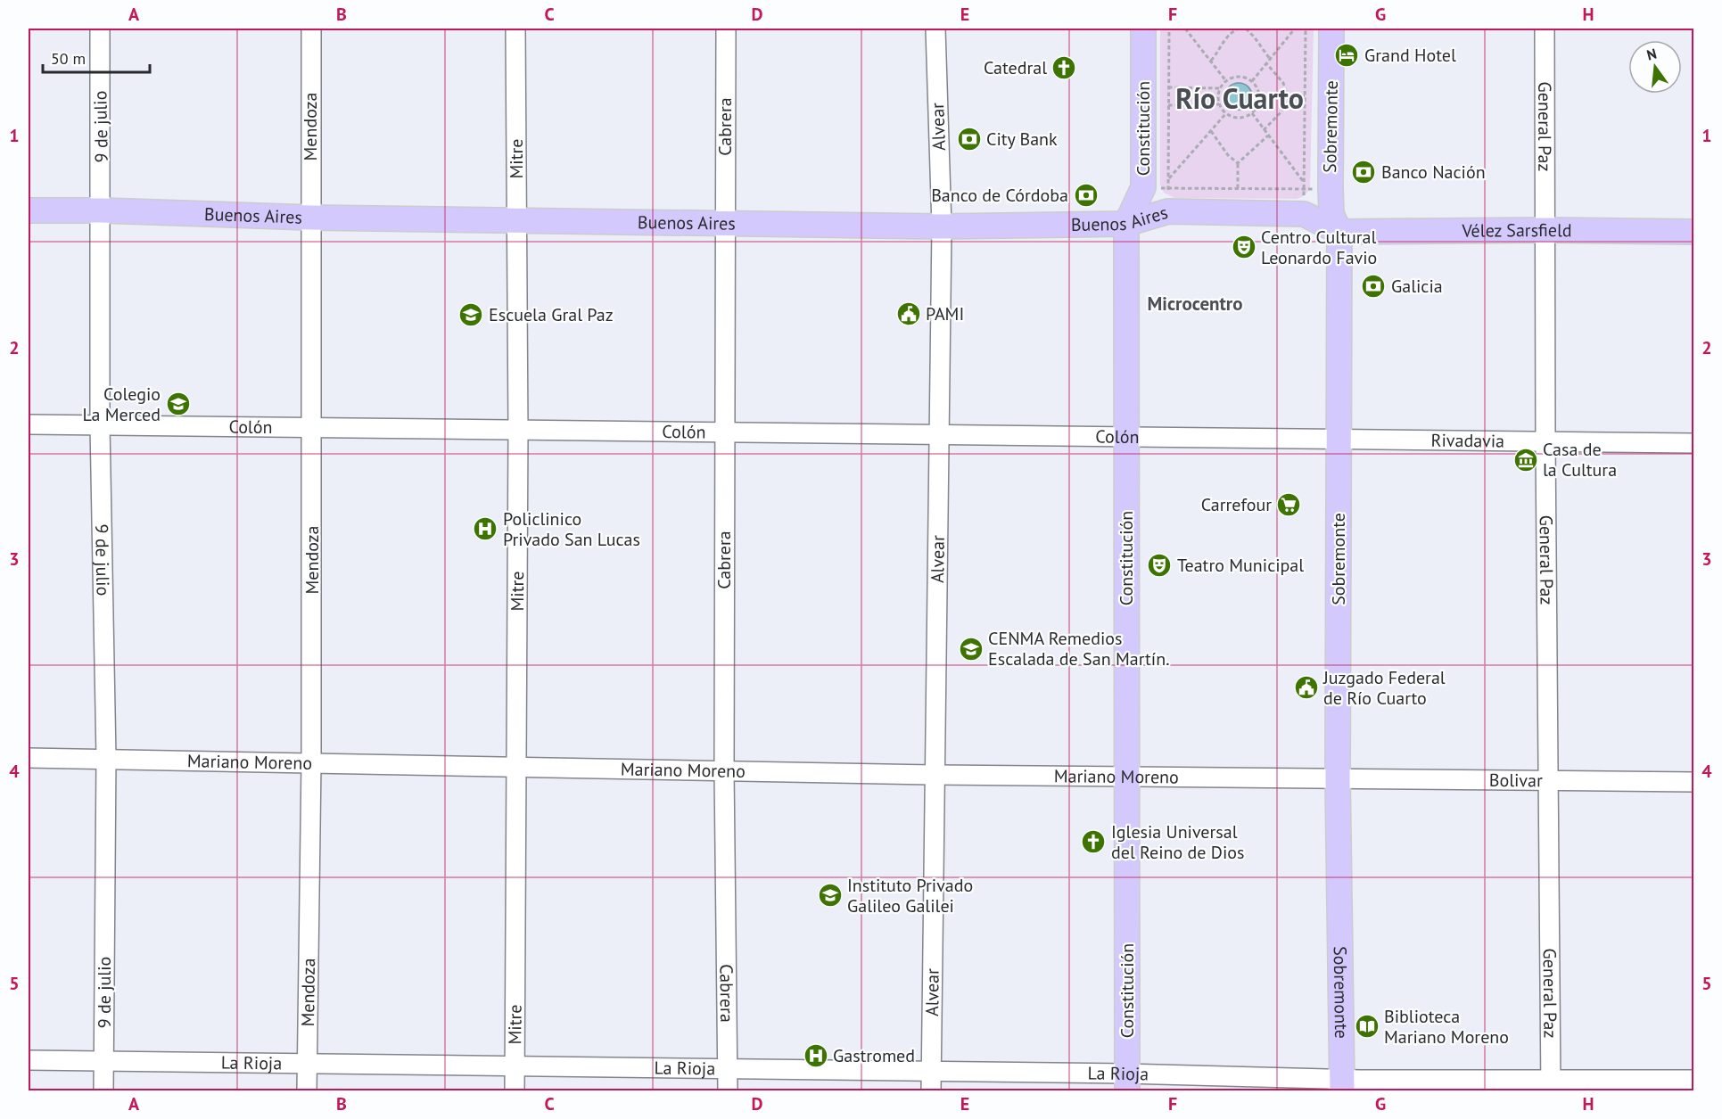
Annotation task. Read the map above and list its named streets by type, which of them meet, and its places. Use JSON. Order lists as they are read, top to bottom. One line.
{"streets":{"main road":["Sobremonte","Constitución","Buenos Aires","Vélez Sarsfield"],"street":["9 de julio","Mendoza","Cabrera","Alvear","General Paz","Mitre","Colón","Rivadavia","Mariano Moreno","Bolivar","La Rioja"]},"crossings":[["9 de julio","Buenos Aires"],["9 de julio","Colón"],["9 de julio","Mariano Moreno"],["9 de julio","La Rioja"],["Mendoza","Buenos Aires"],["Mendoza","Colón"],["Mendoza","Mariano Moreno"],["Mendoza","La Rioja"],["Cabrera","Buenos Aires"],["Cabrera","Colón"],["Cabrera","Mariano Moreno"],["Cabrera","La Rioja"],["Alvear","Buenos Aires"],["Alvear","Colón"],["Alvear","Mariano Moreno"],["Alvear","La Rioja"],["Sobremonte","Buenos Aires"],["Sobremonte","Vélez Sarsfield"],["Sobremonte","Colón"],["Sobremonte","Rivadavia"],["Sobremonte","Mariano Moreno"],["Sobremonte","Bolivar"],["Sobremonte","La Rioja"],["General Paz","Vélez Sarsfield"],["General Paz","Rivadavia"],["General Paz","Bolivar"],["General Paz","La Rioja"],["Constitución","Buenos Aires"],["Constitución","Colón"],["Constitución","Mariano Moreno"],["Constitución","La Rioja"],["Mitre","Buenos Aires"],["Mitre","Colón"],["Mitre","Mariano Moreno"],["Mitre","La Rioja"],["Buenos Aires","Vélez Sarsfield"],["Colón","Rivadavia"],["Mariano Moreno","Bolivar"]],"districts":["Río Cuarto","Microcentro"],"places":{"hotel":["Grand Hotel"],"church":["Catedral","Iglesia Universal del Reino de Dios"],"bank":["City Bank","Banco Nación","Banco de Córdoba","Galicia"],"theatre":["Centro Cultural Leonardo Favio","Teatro Municipal"],"public building":["PAMI","Juzgado Federal de Río Cuarto"],"school or university":["Escuela Gral Paz","Colegio La Merced","CENMA Remedios Escalada de San Martín.","Instituto Privado Galileo Galilei"],"museum":["Casa de la Cultura"],"supermarket":["Carrefour"],"hospital":["Policlinico Privado San Lucas","Gastromed"],"library":["Biblioteca Mariano Moreno"]},"scale_bar":"50 m","north":"top","grid":{"columns":["A","B","C","D","E","F","G","H"],"rows":["1","2","3","4","5"]}}
